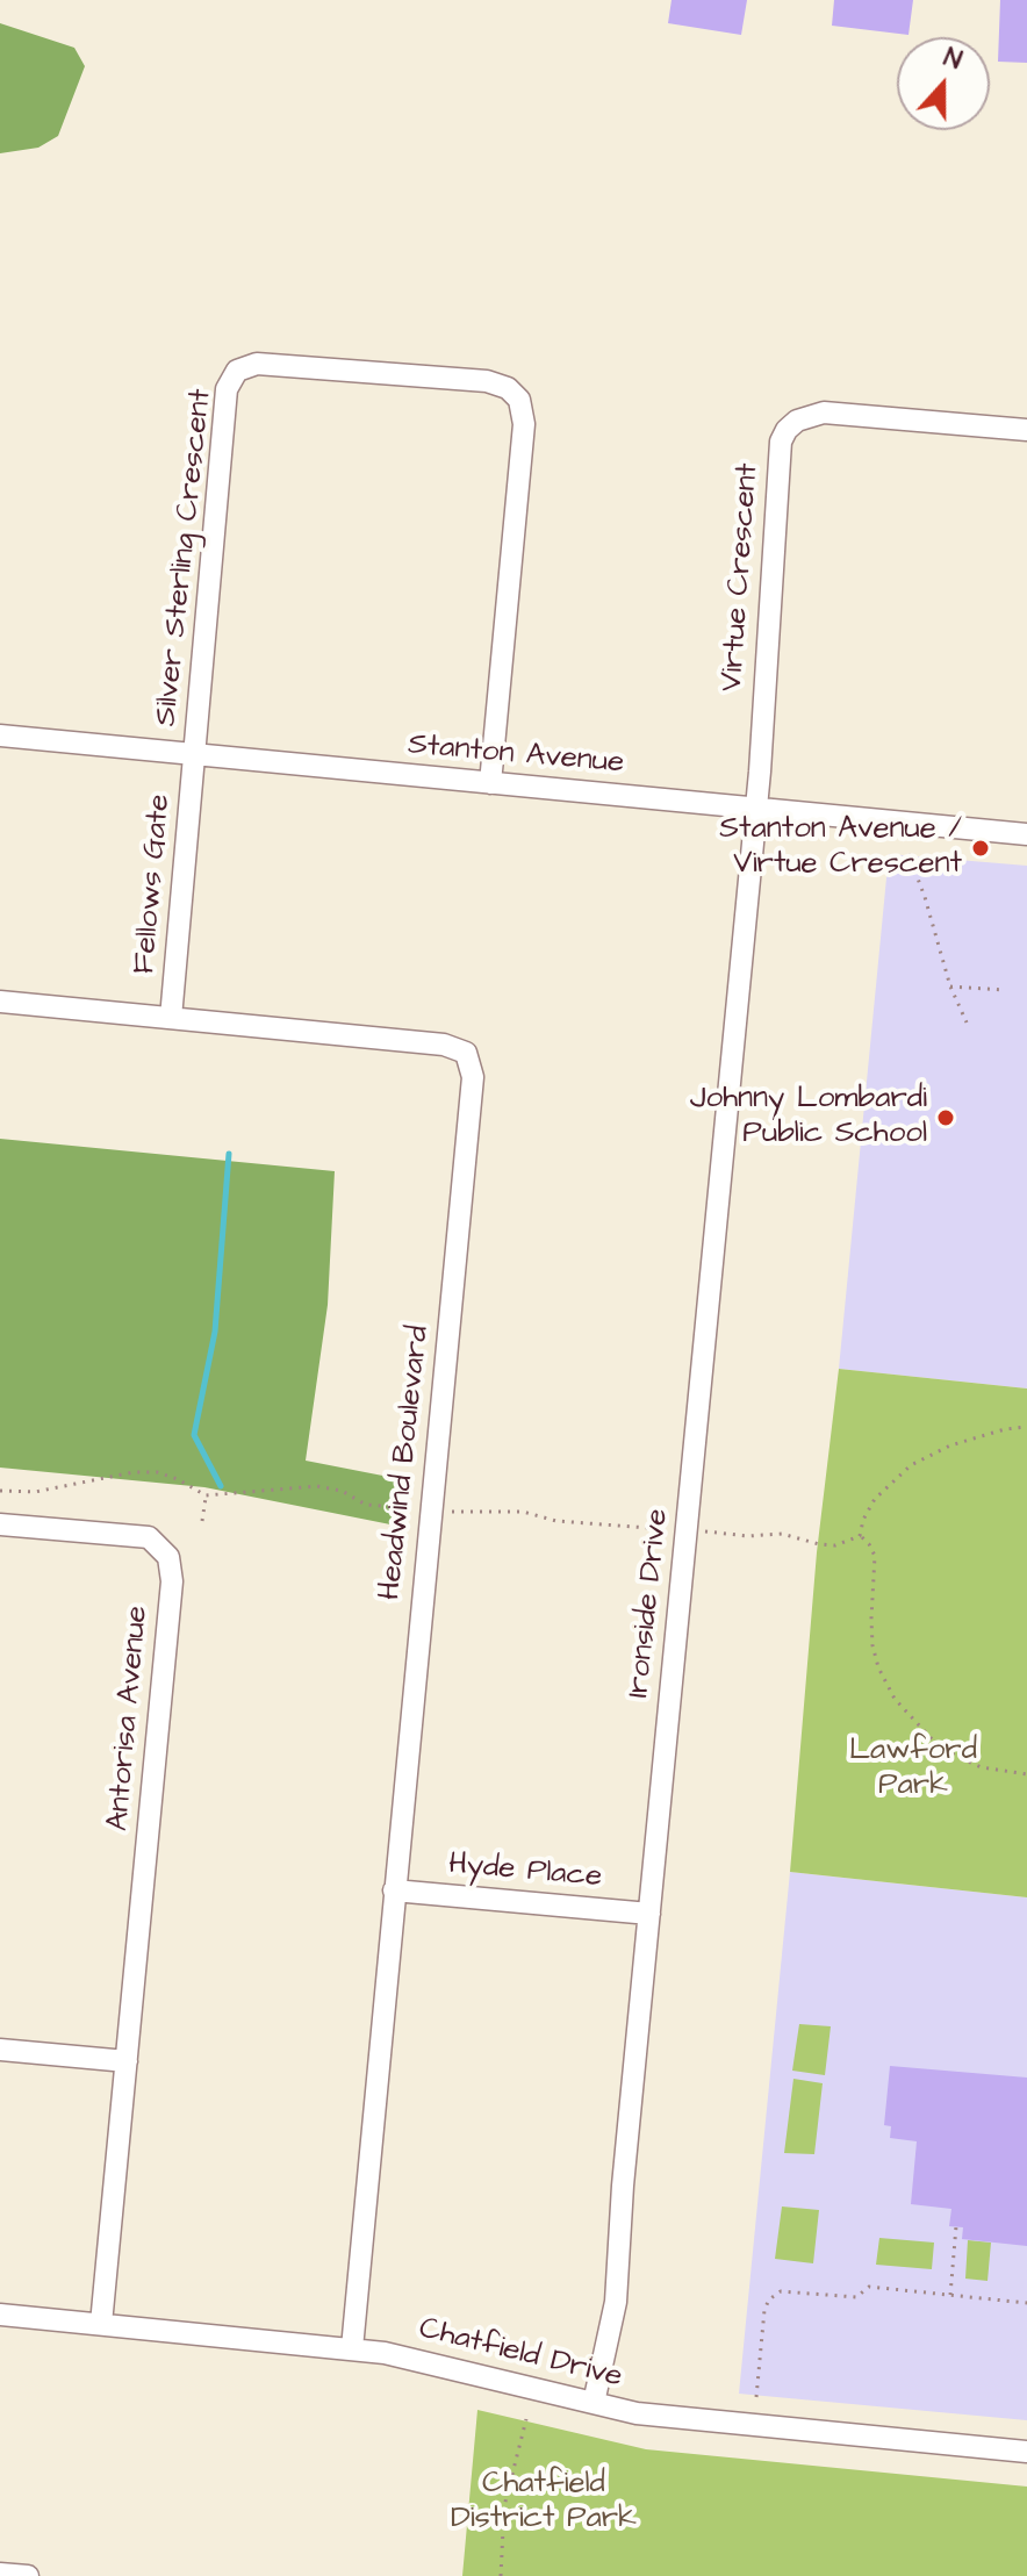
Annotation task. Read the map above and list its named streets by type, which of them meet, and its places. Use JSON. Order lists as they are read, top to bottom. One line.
{"streets":{"street":["Silver Sterling Crescent","Virtue Crescent","Stanton Avenue","Fellows Gate","Headwind Boulevard","Ironside Drive","Antorisa Avenue","Hyde Place","Chatfield Drive"]},"crossings":[["Silver Sterling Crescent","Stanton Avenue"],["Silver Sterling Crescent","Fellows Gate"],["Virtue Crescent","Stanton Avenue"],["Virtue Crescent","Ironside Drive"],["Stanton Avenue","Fellows Gate"],["Stanton Avenue","Ironside Drive"],["Fellows Gate","Headwind Boulevard"],["Headwind Boulevard","Hyde Place"],["Headwind Boulevard","Chatfield Drive"],["Ironside Drive","Hyde Place"],["Ironside Drive","Chatfield Drive"],["Antorisa Avenue","Chatfield Drive"]],"parks":["Lawford Park","Chatfield District Park"],"places":["Stanton Avenue / Virtue Crescent","Johnny Lombardi Public School"],"north":"top"}
